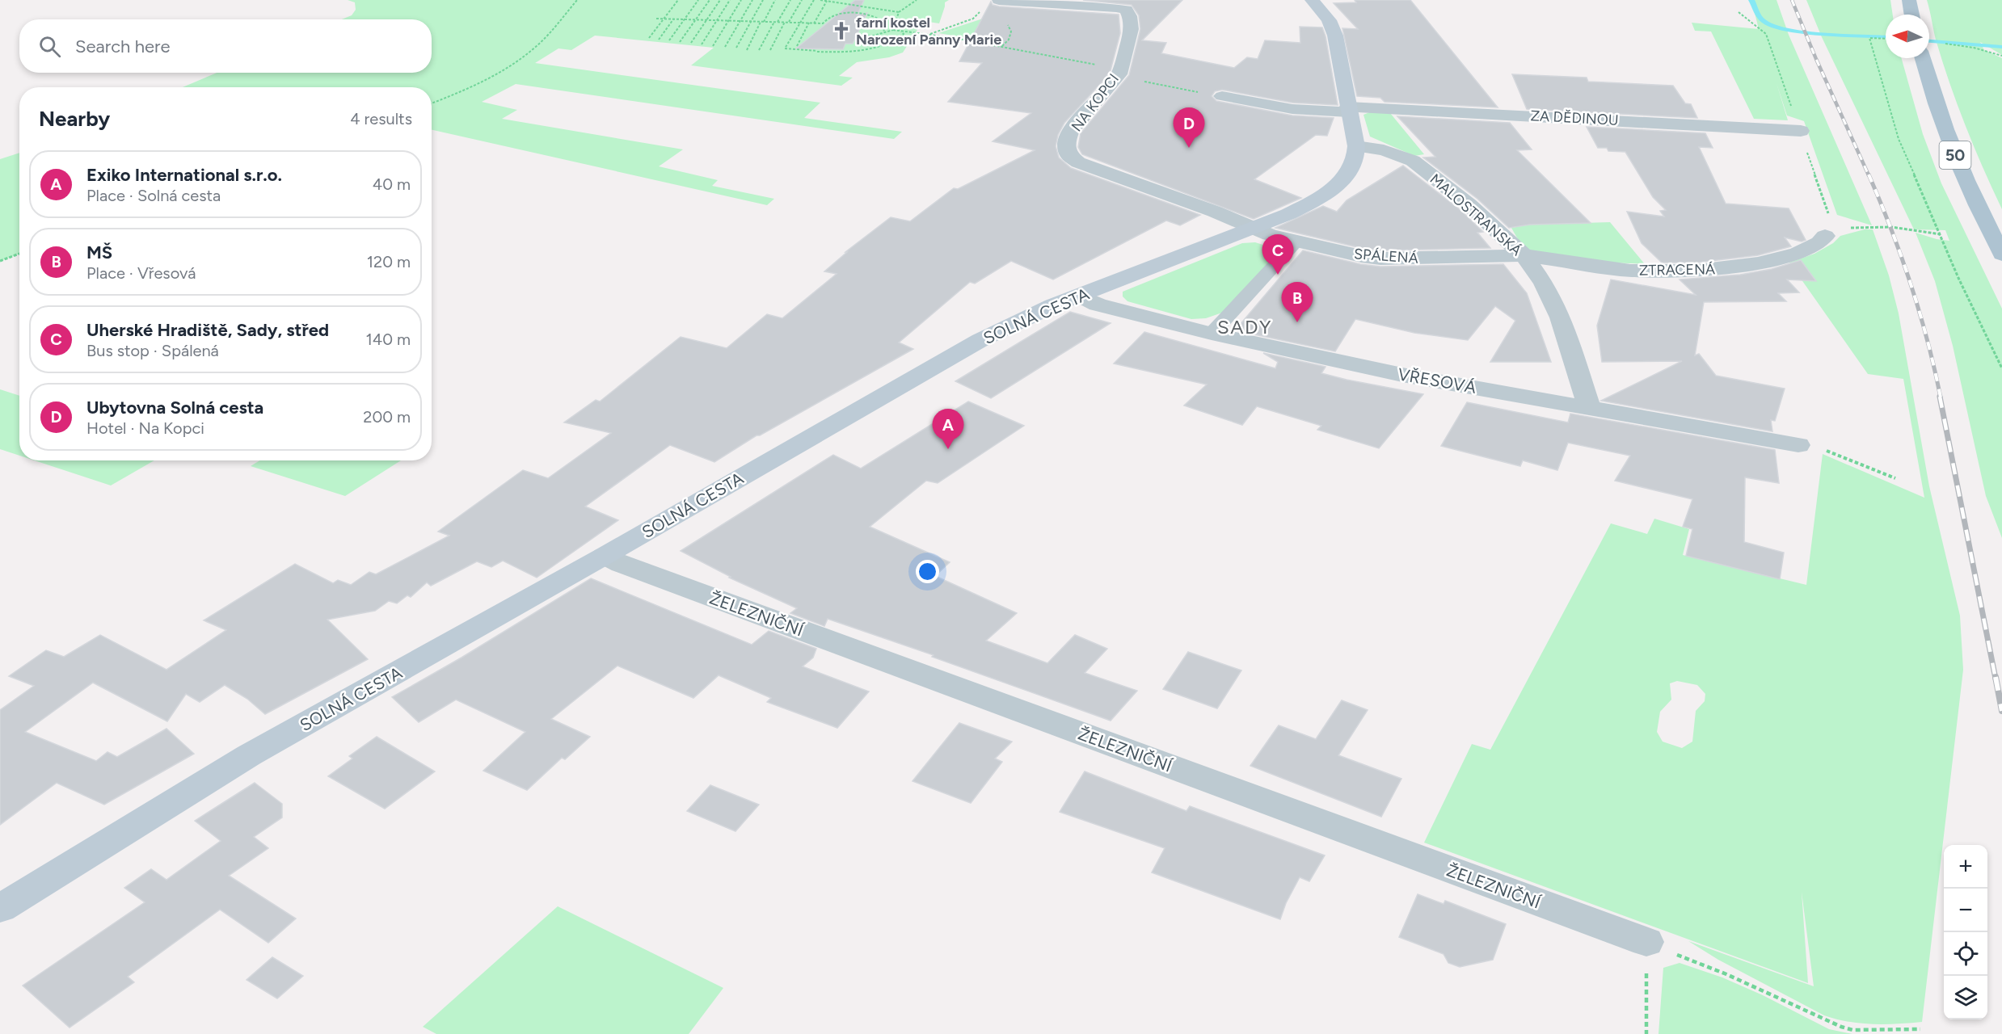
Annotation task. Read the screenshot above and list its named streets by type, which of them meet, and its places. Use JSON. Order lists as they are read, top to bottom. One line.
{"streets":{"main road":["50"],"street":["NA KOPCI","ZA DĚDINOU","MALOSTRANSKÁ","SPÁLENÁ","ZTRACENÁ","SOLNÁ CESTA","VŘESOVÁ","ŽELEZNIČNÍ"]},"crossings":[["NA KOPCI","SPÁLENÁ"],["NA KOPCI","SOLNÁ CESTA"],["ZA DĚDINOU","SOLNÁ CESTA"],["MALOSTRANSKÁ","SPÁLENÁ"],["MALOSTRANSKÁ","ZTRACENÁ"],["MALOSTRANSKÁ","SOLNÁ CESTA"],["MALOSTRANSKÁ","VŘESOVÁ"],["SPÁLENÁ","ZTRACENÁ"],["SPÁLENÁ","SOLNÁ CESTA"],["SOLNÁ CESTA","VŘESOVÁ"],["SOLNÁ CESTA","ŽELEZNIČNÍ"]],"districts":["SADY"],"places":{"church":["farní kostel Narození Panny Marie"]},"north":"left","page":{"search":"Search here","heading":["Nearby","4 results"],"pins":["D","C","B","A"],"list":[{"mark":"A","name":"Exiko International s.r.o.","note":"Place · Solná cesta","value":"40 m"},{"mark":"B","name":"MŠ","note":"Place · Vřesová","value":"120 m"},{"mark":"C","name":"Uherské Hradiště, Sady, střed","note":"Bus stop · Spálená","value":"140 m"},{"mark":"D","name":"Ubytovna Solná cesta","note":"Hotel · Na Kopci","value":"200 m"}],"map_buttons":["+","−"]}}
